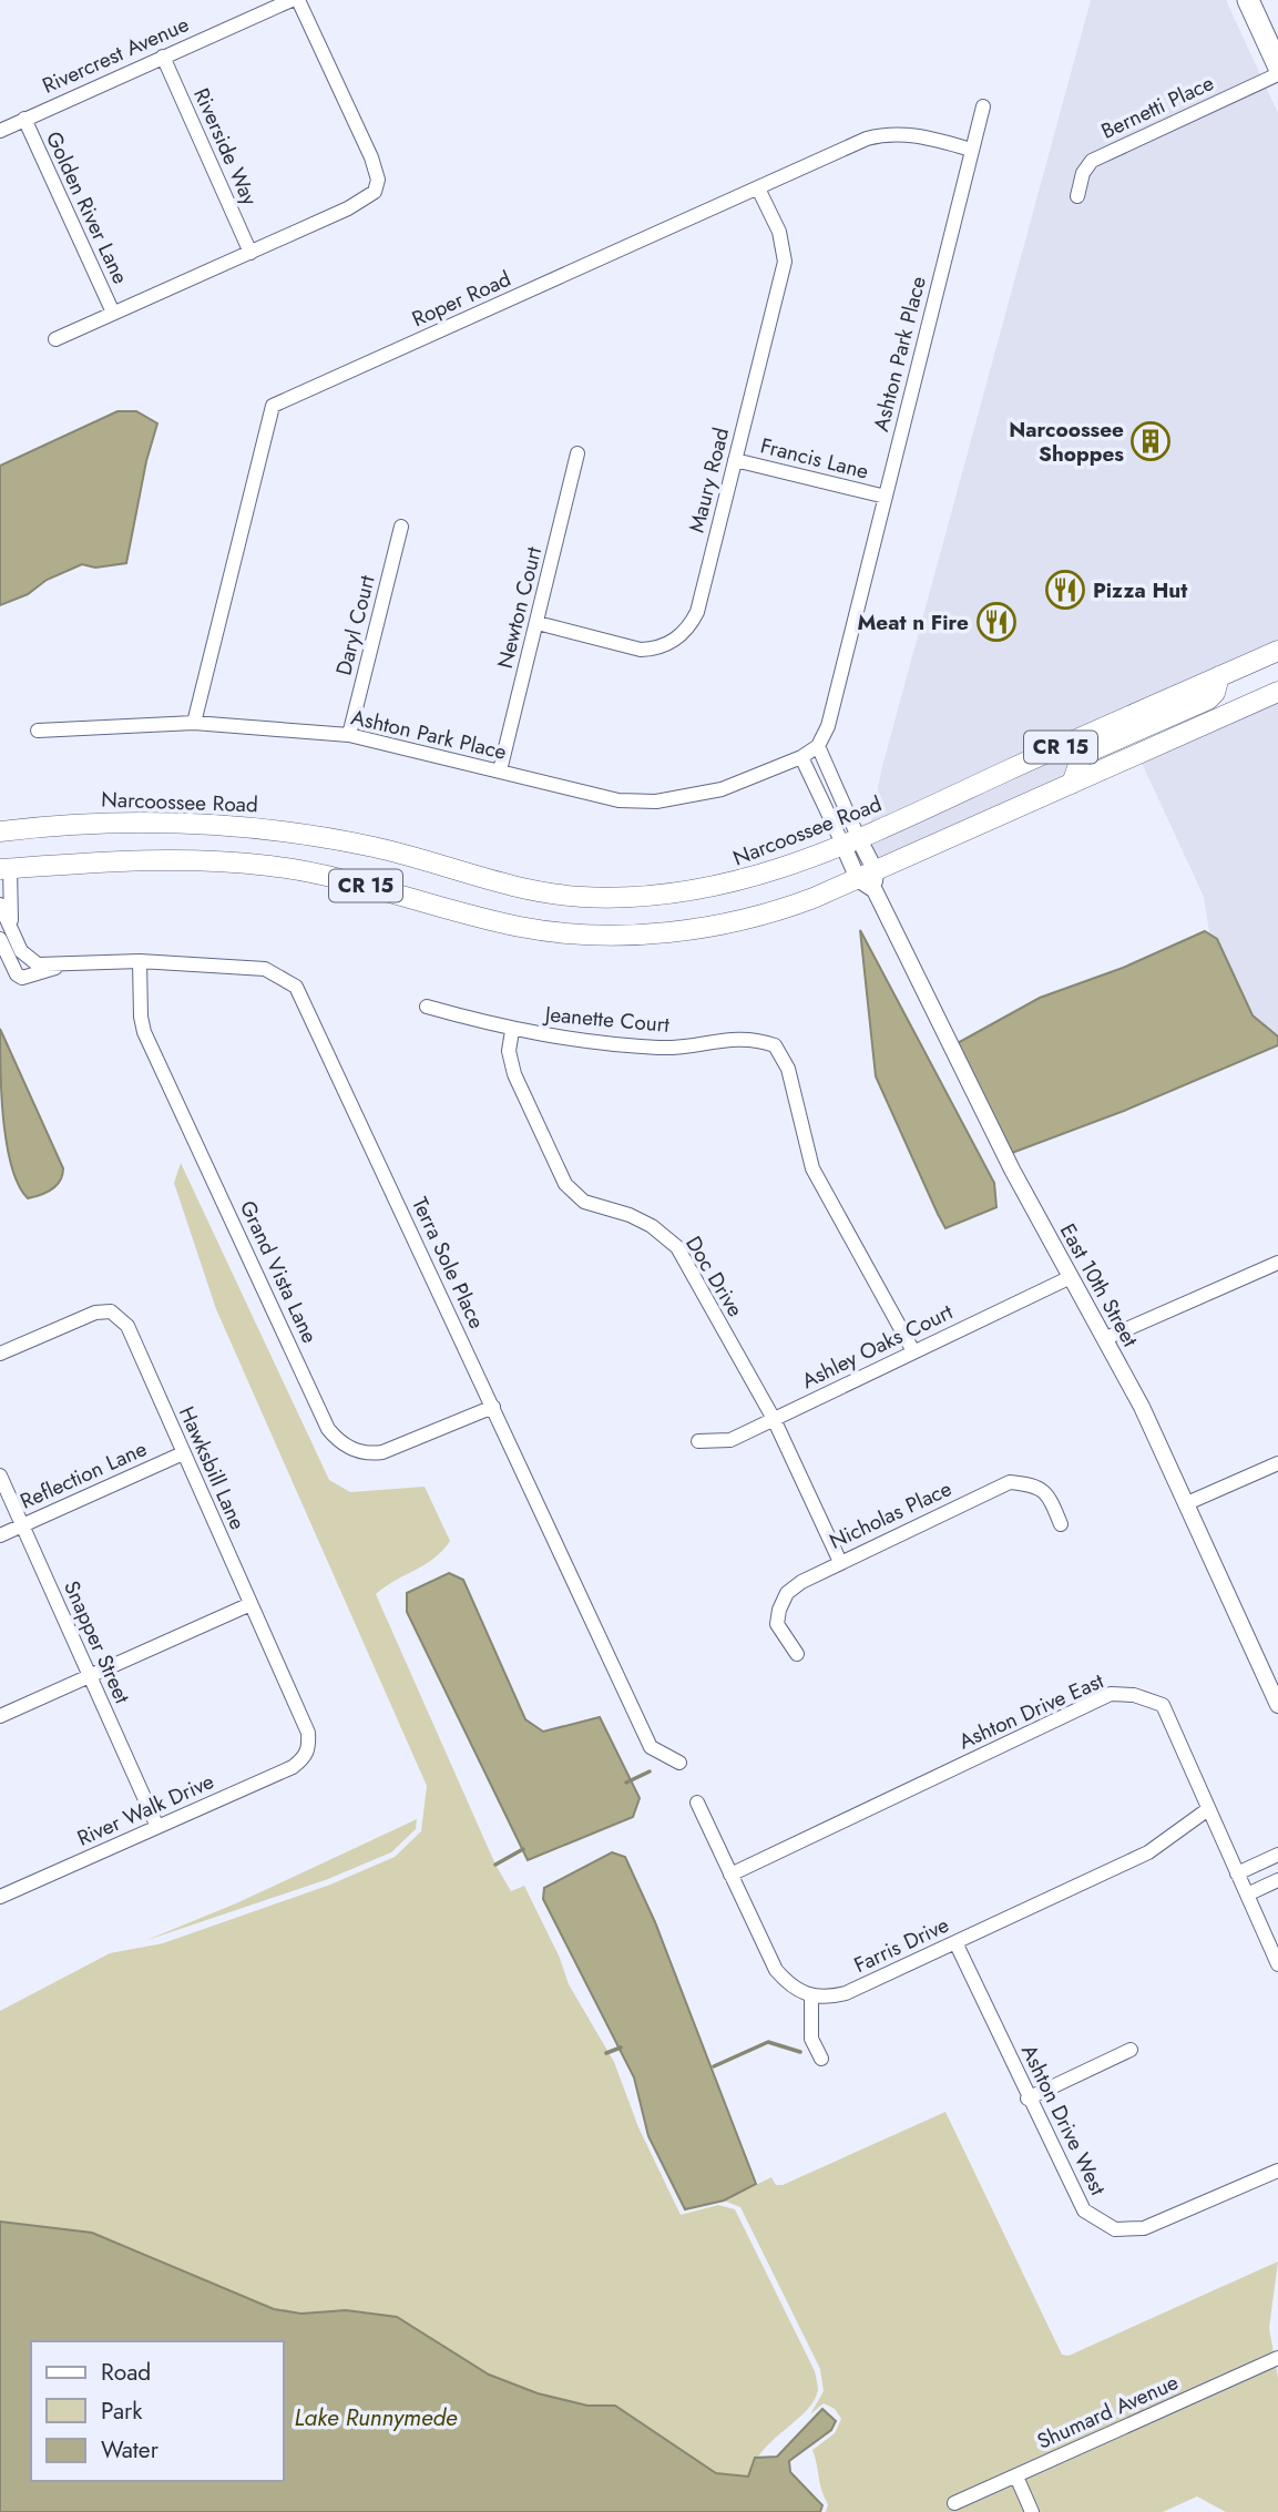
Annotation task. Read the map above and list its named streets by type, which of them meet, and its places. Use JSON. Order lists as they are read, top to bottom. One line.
{"streets":{"main road":["CR 15","Narcoossee Road"],"street":["Rivercrest Avenue","Bernetti Place","Riverside Way","Golden River Lane","Roper Road","Ashton Park Place","Francis Lane","Maury Road","Newton Court","Daryl Court","Jeanette Court","Terra Sole Place","Grand Vista Lane","Doc Drive","East 10th Street","Ashley Oaks Court","Hawksbill Lane","Reflection Lane","Nicholas Place","Snapper Street","Ashton Drive East","River Walk Drive","Farris Drive","Ashton Drive West","Shumard Avenue"]},"crossings":[["Rivercrest Avenue","Riverside Way"],["Rivercrest Avenue","Golden River Lane"],["Roper Road","Ashton Park Place"],["Roper Road","Maury Road"],["Ashton Park Place","Francis Lane"],["Ashton Park Place","Newton Court"],["Ashton Park Place","Daryl Court"],["Francis Lane","Maury Road"],["Maury Road","Newton Court"],["CR 15","Terra Sole Place"],["CR 15","East 10th Street"],["Narcoossee Road","East 10th Street"],["Jeanette Court","Doc Drive"],["Jeanette Court","Ashley Oaks Court"],["Terra Sole Place","Grand Vista Lane"],["Doc Drive","Ashley Oaks Court"],["Doc Drive","Nicholas Place"],["East 10th Street","Ashley Oaks Court"],["Hawksbill Lane","Reflection Lane"],["Hawksbill Lane","River Walk Drive"],["Reflection Lane","Snapper Street"],["Snapper Street","River Walk Drive"],["Ashton Drive East","Farris Drive"],["Farris Drive","Ashton Drive West"]],"water":["Lake Runnymede"],"places":{"building":["Narcoossee Shoppes"],"restaurant":["Pizza Hut","Meat n Fire"]},"legend":["Road","Park","Water"]}
